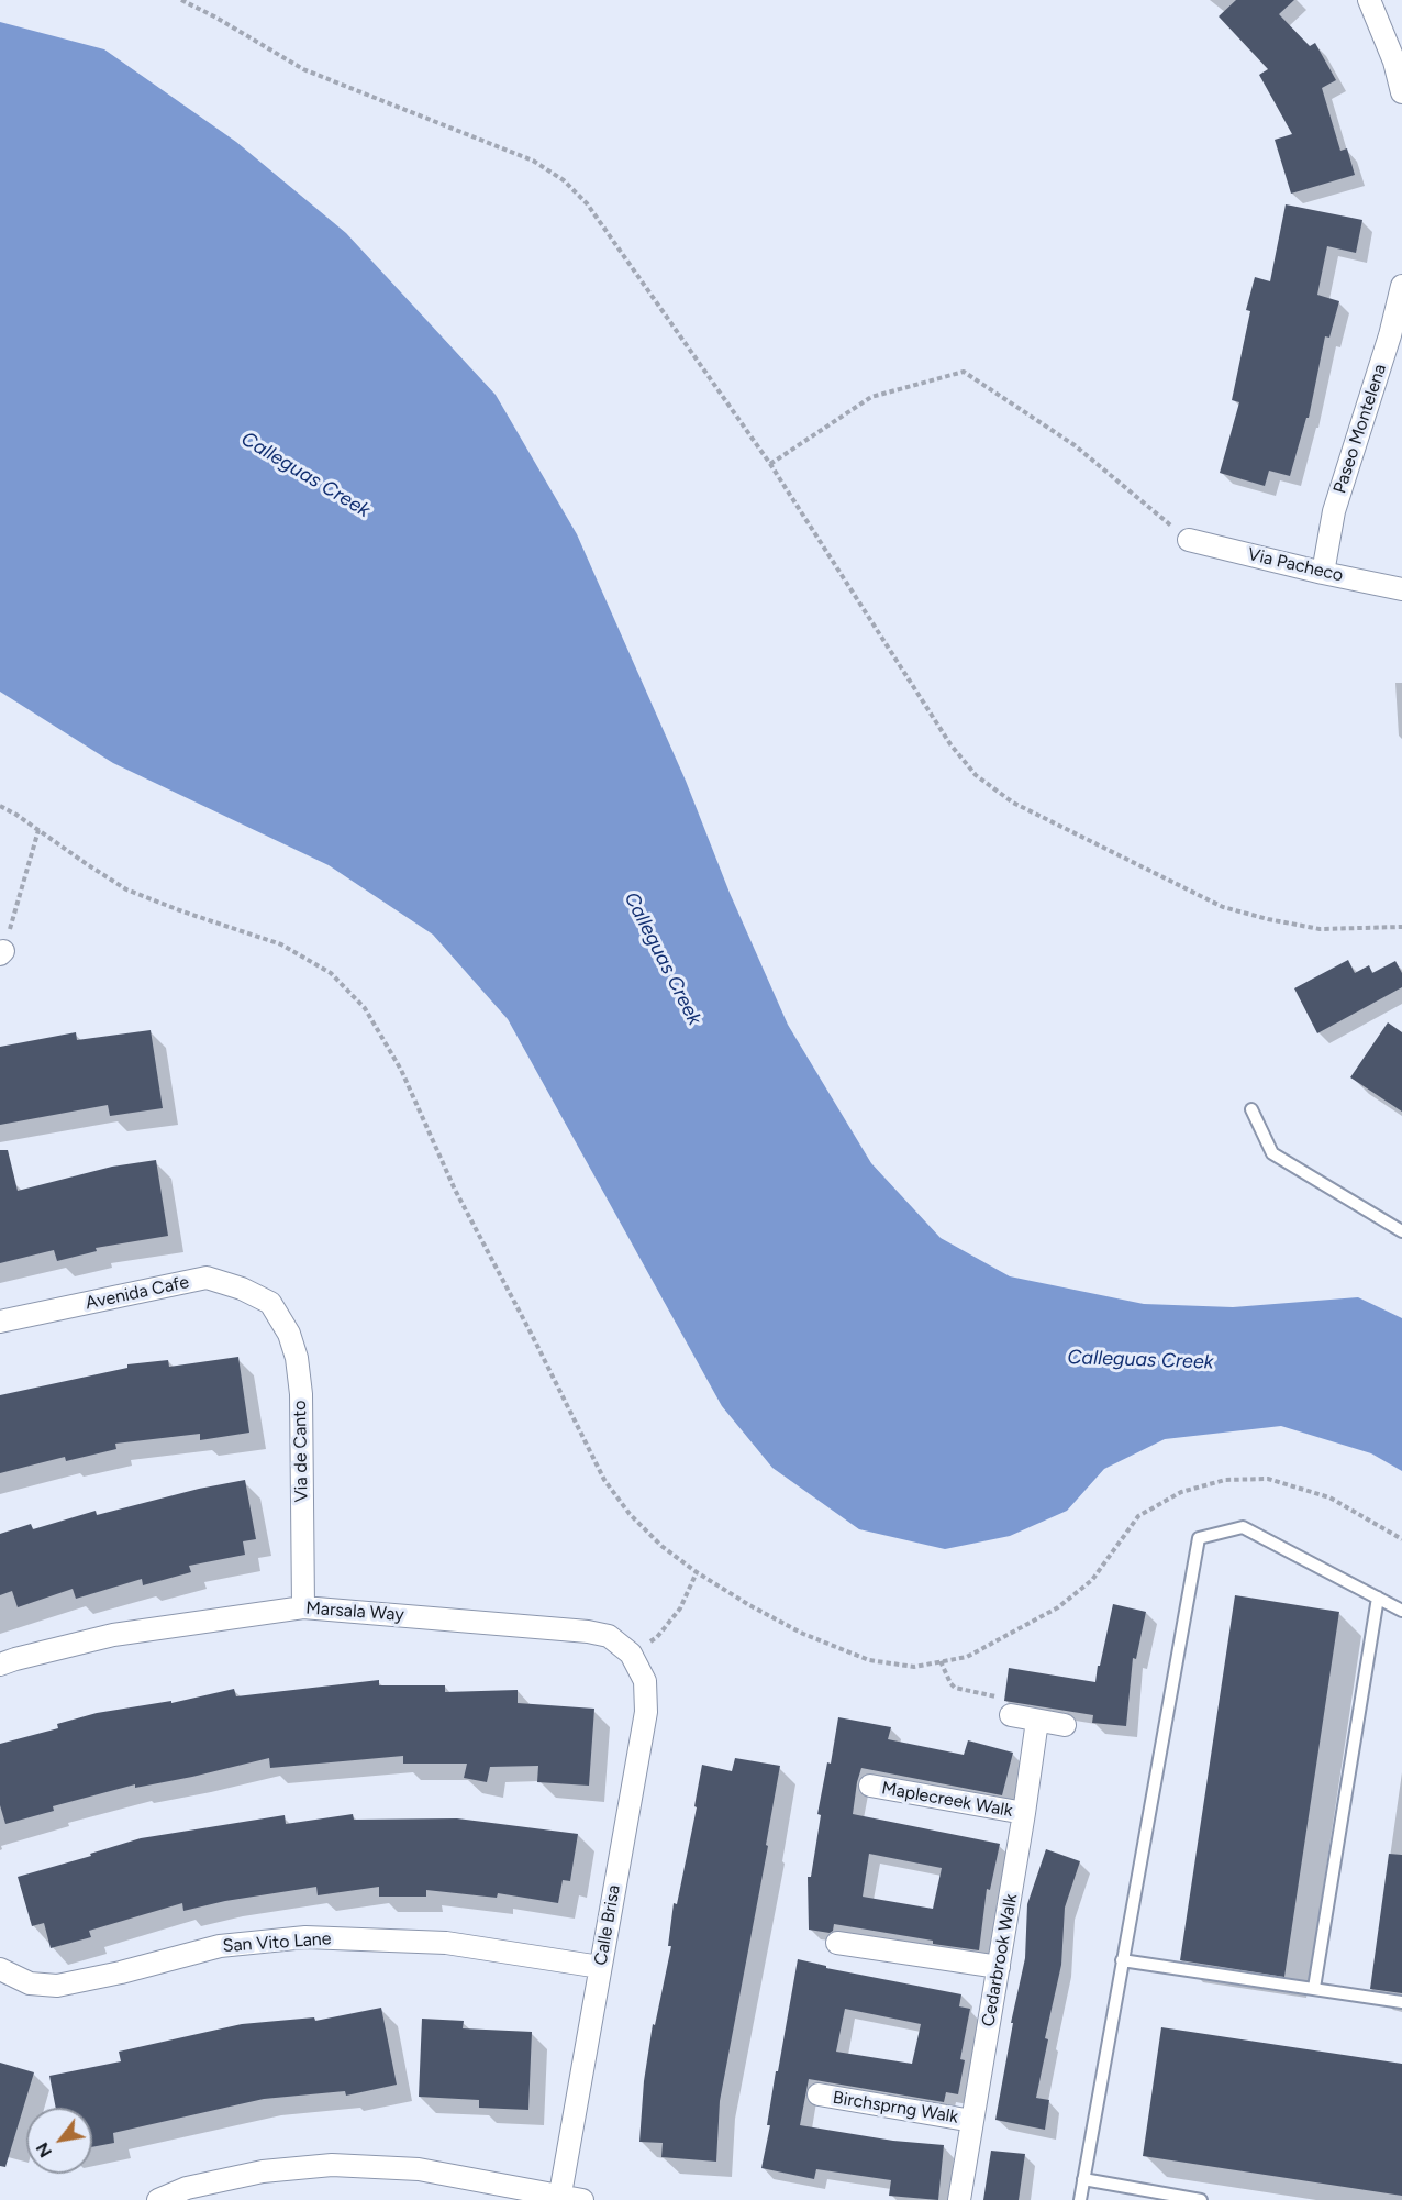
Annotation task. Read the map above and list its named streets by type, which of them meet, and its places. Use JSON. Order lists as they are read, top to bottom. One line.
{"streets":{"street":["Paseo Montelena","Via Pacheco","Avenida Cafe","Via de Canto","Marsala Way","Maplecreek Walk","Calle Brisa","San Vito Lane","Cedarbrook Walk","Birchsprng Walk"]},"crossings":[["Paseo Montelena","Via Pacheco"],["Avenida Cafe","Via de Canto"],["Via de Canto","Marsala Way"],["Marsala Way","Calle Brisa"],["Maplecreek Walk","Cedarbrook Walk"],["Calle Brisa","San Vito Lane"],["Cedarbrook Walk","Birchsprng Walk"]],"water":["Calleguas Creek"],"north":"bottom left"}
